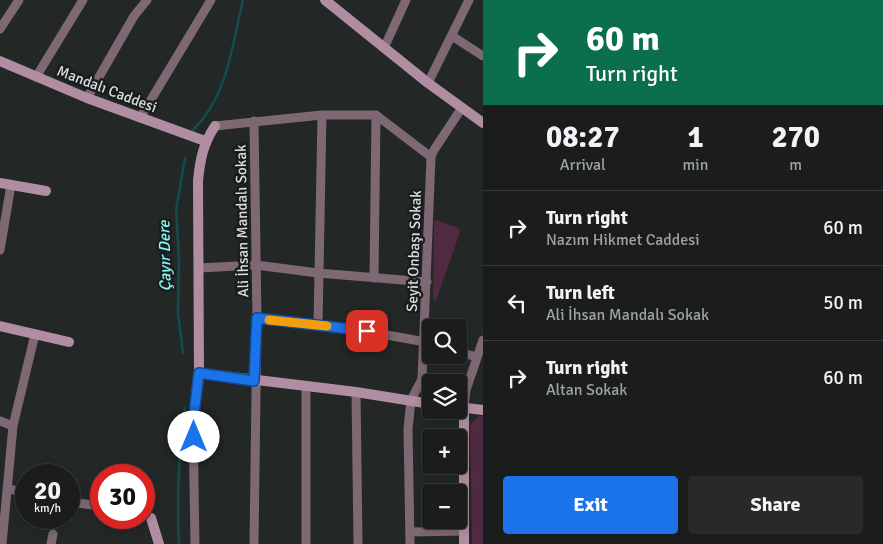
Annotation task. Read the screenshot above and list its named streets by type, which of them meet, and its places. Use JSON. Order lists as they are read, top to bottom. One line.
{"streets":{"street":["Mandalı Caddesi","Ali İhsan Mandalı Sokak","Seyit Onbaşı Sokak"]},"water":["Çayır Dere"],"page":{"turn":["60 m","Turn right"],"eta":["08:27","Arrival","1","min","270","m"],"list":[{"name":"Turn right","note":"Nazım Hikmet Caddesi","value":"60 m"},{"name":"Turn left","note":"Ali İhsan Mandalı Sokak","value":"50 m"},{"name":"Turn right","note":"Altan Sokak","value":"60 m"}],"map_buttons":["+","−"],"speed":"20 km/h","limit":"30","buttons":["Exit","Share"]}}
